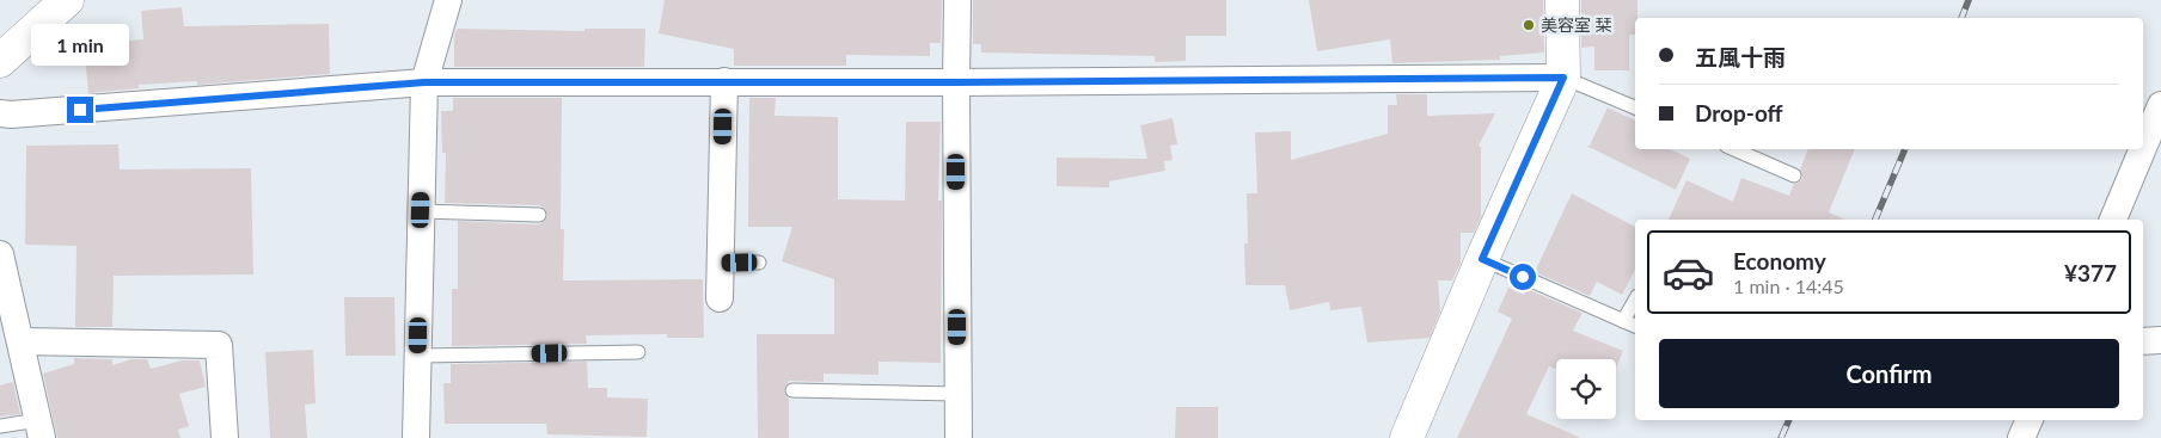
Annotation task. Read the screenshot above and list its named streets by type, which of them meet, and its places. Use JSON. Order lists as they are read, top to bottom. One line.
{"places":["美容室 栞"],"page":{"banner":["五風十雨","Drop-off"],"bubble":"1 min","list":[{"name":"Economy","note":"1 min · 14:45","value":"¥377"}],"buttons":"Confirm"}}
